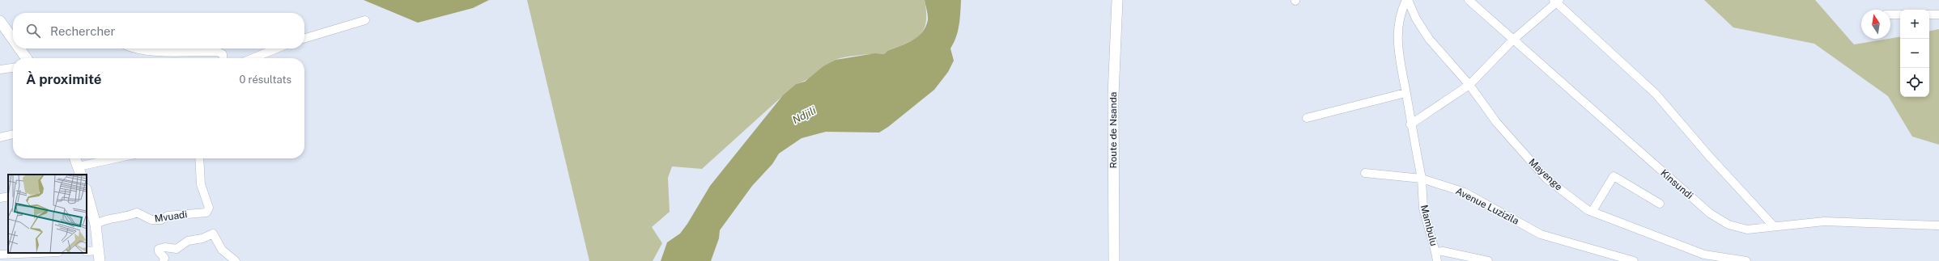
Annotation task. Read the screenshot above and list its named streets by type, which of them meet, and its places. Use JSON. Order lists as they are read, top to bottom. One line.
{"streets":{"street":["Route de Nsanda","Mayenge","Kinsundi","Avenue Luzizila","Mvuadi","Mambulu"]},"crossings":[["Avenue Luzizila","Mambulu"]],"water":["Ndjili"],"north":"top","page":{"map_buttons":["+","−"],"search":"Rechercher","heading":["À proximité","0 résultats"]}}
